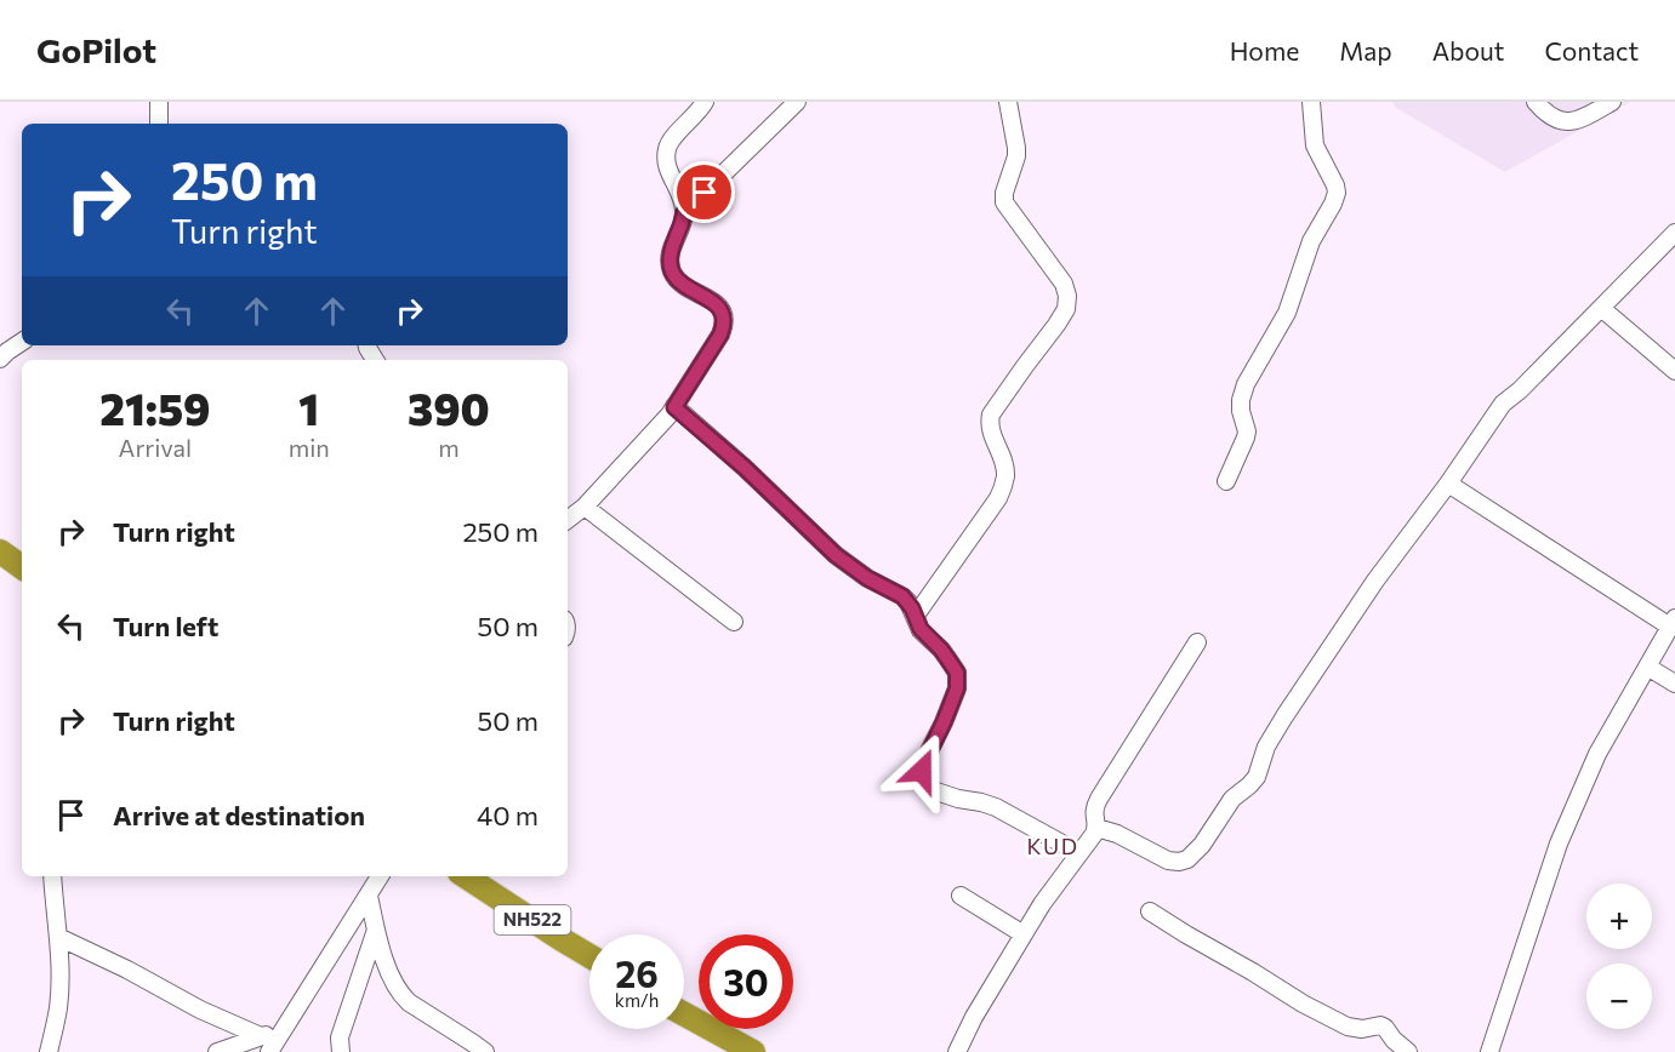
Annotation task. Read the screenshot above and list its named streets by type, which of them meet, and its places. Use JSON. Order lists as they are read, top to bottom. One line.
{"streets":{"highway":["NH522"]},"districts":["KUD"],"page":{"header":"GoPilot","nav":["Home","Map","About","Contact"],"turn":["250 m","Turn right"],"eta":["21:59","Arrival","1","min","390","m"],"list":[{"name":"Turn right","value":"250 m"},{"name":"Turn left","value":"50 m"},{"name":"Turn right","value":"50 m"},{"name":"Arrive at destination","value":"40 m"}],"map_buttons":["+","−"],"speed":"26 km/h","limit":"30"}}
